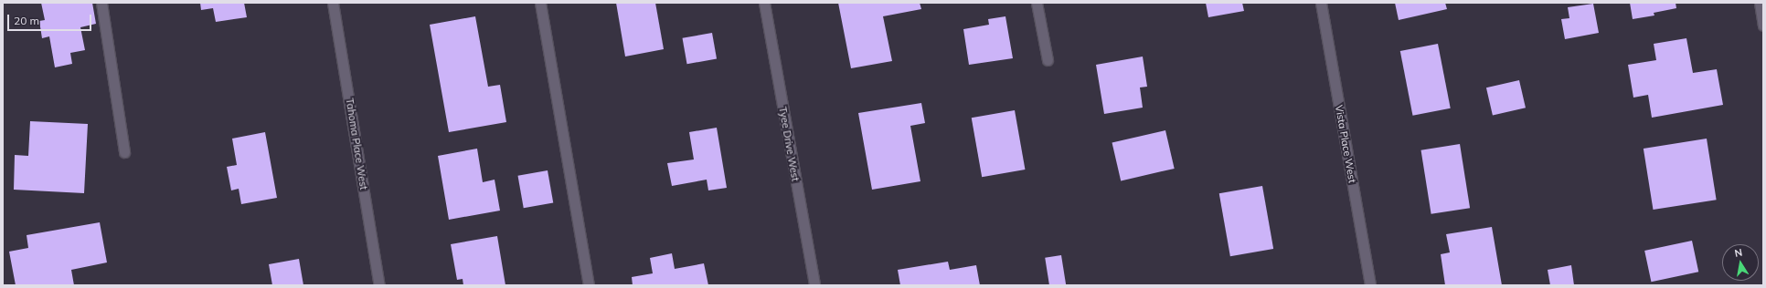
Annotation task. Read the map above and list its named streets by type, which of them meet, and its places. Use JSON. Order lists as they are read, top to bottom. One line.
{"streets":{"street":["Tahoma Place West","Tyee Drive West","Vista Place West"]},"scale_bar":"20 m","north":"top"}
